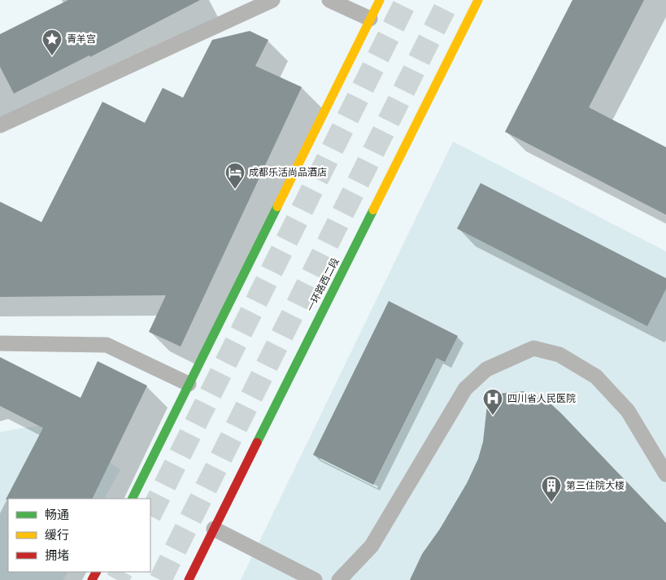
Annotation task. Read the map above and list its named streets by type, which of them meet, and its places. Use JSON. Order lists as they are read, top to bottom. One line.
{"streets":{"main road":["一环路西二段"]},"places":{"place":["青羊宫"],"hotel":["成都乐活尚品酒店"],"hospital":["四川省人民医院"],"building":["第三住院大楼"]},"legend":["畅通","缓行","拥堵"]}
